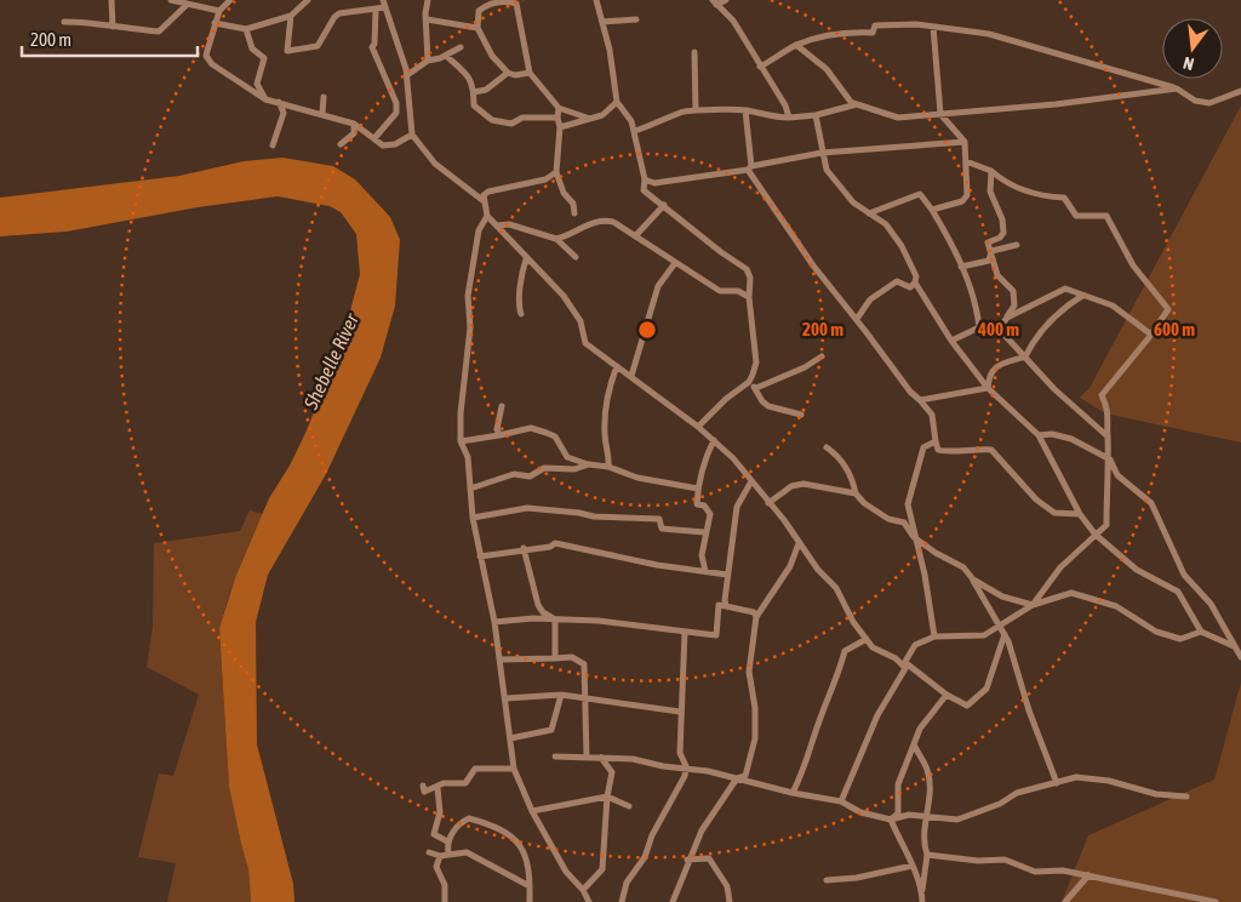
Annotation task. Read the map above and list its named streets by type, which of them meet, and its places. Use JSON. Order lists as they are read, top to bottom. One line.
{"water":["Shebelle River"],"scale_bar":"200 m","north":"bottom","rings":["200 m","400 m","600 m"]}
